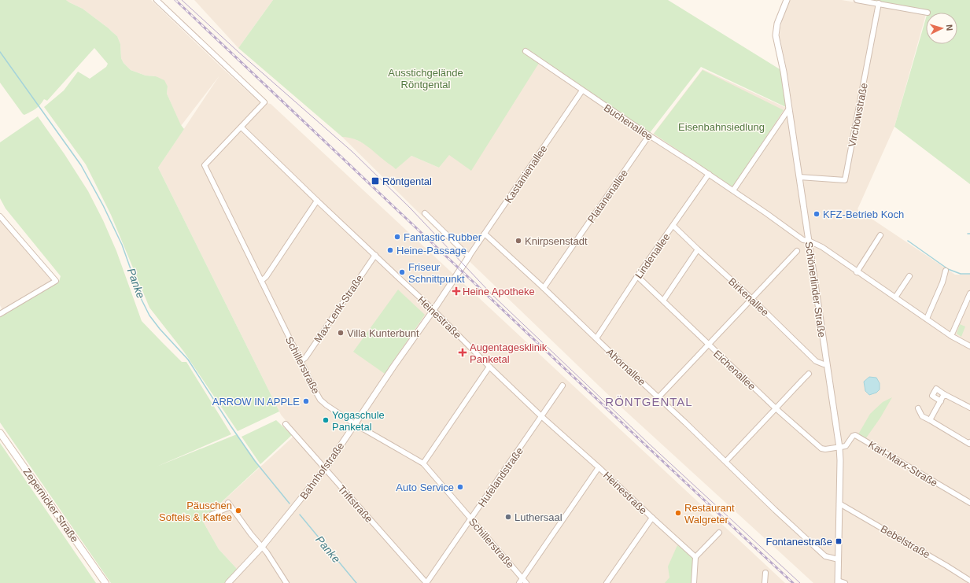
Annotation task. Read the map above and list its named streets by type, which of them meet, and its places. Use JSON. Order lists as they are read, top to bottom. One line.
{"streets":{"main road":["Zepernicker Straße"],"street":["Virchowstraße","Buchenallee","Kastanienallee","Platanenallee","Lindenallee","Schönerlinder Straße","Birkenallee","Max-Lenk-Straße","Heinestraße","Schillerstraße","Ahornallee","Eichenallee","Karl-Marx-Straße","Bahnhofstraße","Hufelandstraße","Triftstraße","Bebelstraße"]},"crossings":[["Virchowstraße","Schönerlinder Straße"],["Buchenallee","Kastanienallee"],["Buchenallee","Platanenallee"],["Buchenallee","Lindenallee"],["Buchenallee","Schönerlinder Straße"],["Kastanienallee","Ahornallee"],["Kastanienallee","Bahnhofstraße"],["Platanenallee","Ahornallee"],["Lindenallee","Birkenallee"],["Lindenallee","Ahornallee"],["Lindenallee","Eichenallee"],["Schönerlinder Straße","Birkenallee"],["Schönerlinder Straße","Ahornallee"],["Schönerlinder Straße","Eichenallee"],["Schönerlinder Straße","Karl-Marx-Straße"],["Schönerlinder Straße","Bebelstraße"],["Max-Lenk-Straße","Heinestraße"],["Max-Lenk-Straße","Schillerstraße"],["Heinestraße","Schillerstraße"],["Heinestraße","Bahnhofstraße"],["Heinestraße","Hufelandstraße"],["Schillerstraße","Bahnhofstraße"],["Schillerstraße","Hufelandstraße"],["Eichenallee","Karl-Marx-Straße"],["Bahnhofstraße","Triftstraße"],["Hufelandstraße","Triftstraße"]],"districts":["RÖNTGENTAL"],"water":["Panke"],"parks":["Ausstichgelände Röntgental","Eisenbahnsiedlung"],"places":{"transit":["Röntgental","Fontanestraße"],"other":["KFZ-Betrieb Koch","Fantastic Rubber","Knirpsenstadt","Heine-Passage","Friseur Schnittpunkt","Villa Kunterbunt","ARROW IN APPLE","Yogaschule Panketal","Auto Service","Päuschen Softeis & Kaffee","Restaurant Walgreter","Luthersaal"],"health":["Heine Apotheke","Augentagesklinik Panketal"]},"north":"right"}
